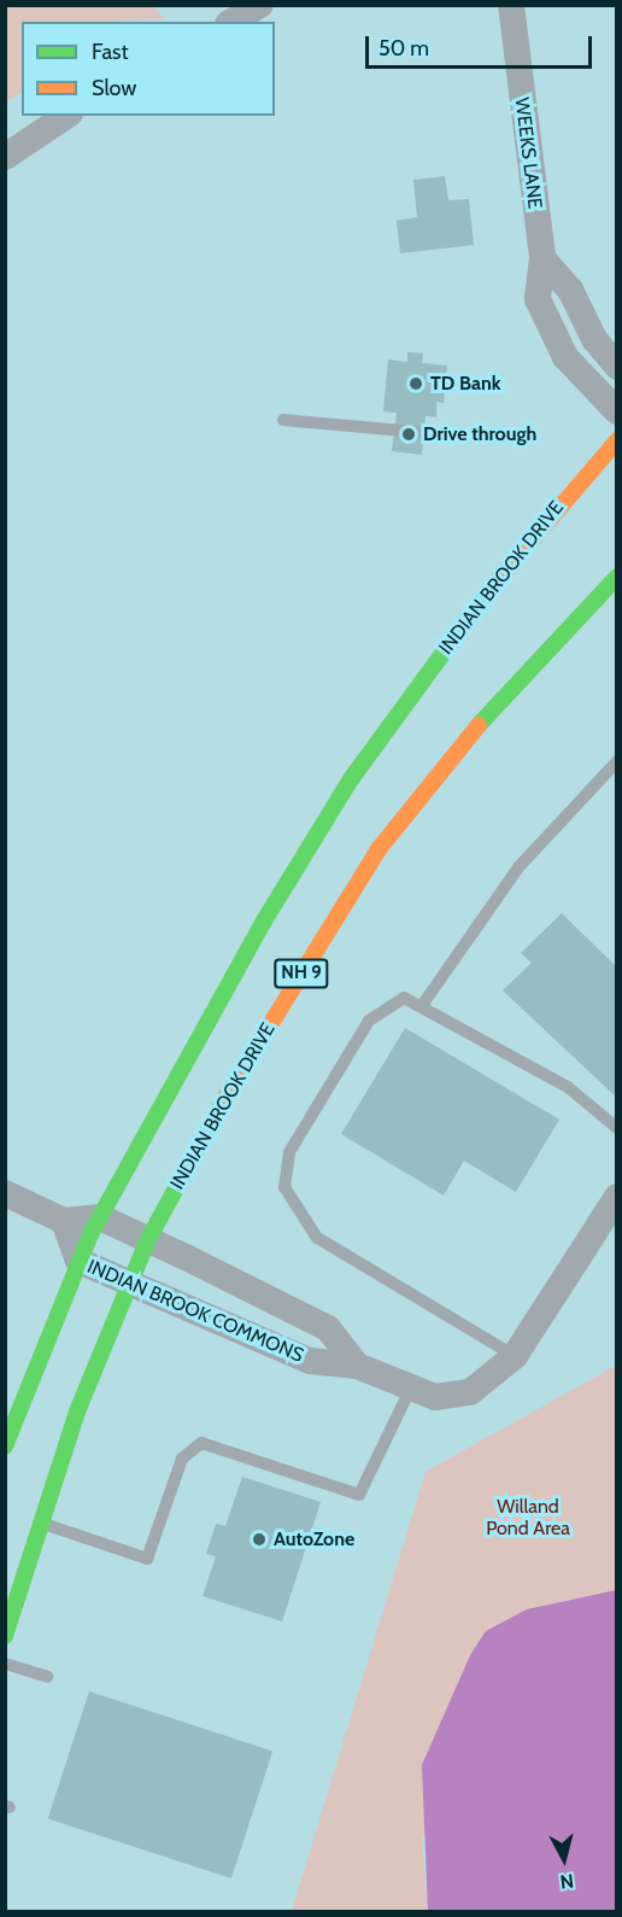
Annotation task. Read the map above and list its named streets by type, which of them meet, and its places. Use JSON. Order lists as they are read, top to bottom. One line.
{"streets":{"main road":["INDIAN BROOK DRIVE","NH 9"],"street":["WEEKS LANE","INDIAN BROOK COMMONS"]},"crossings":[["INDIAN BROOK DRIVE","INDIAN BROOK COMMONS"]],"parks":["Willand Pond Area"],"places":["TD Bank","Drive through","AutoZone"],"legend":["Fast","Slow"],"scale_bar":"50 m","north":"bottom"}
